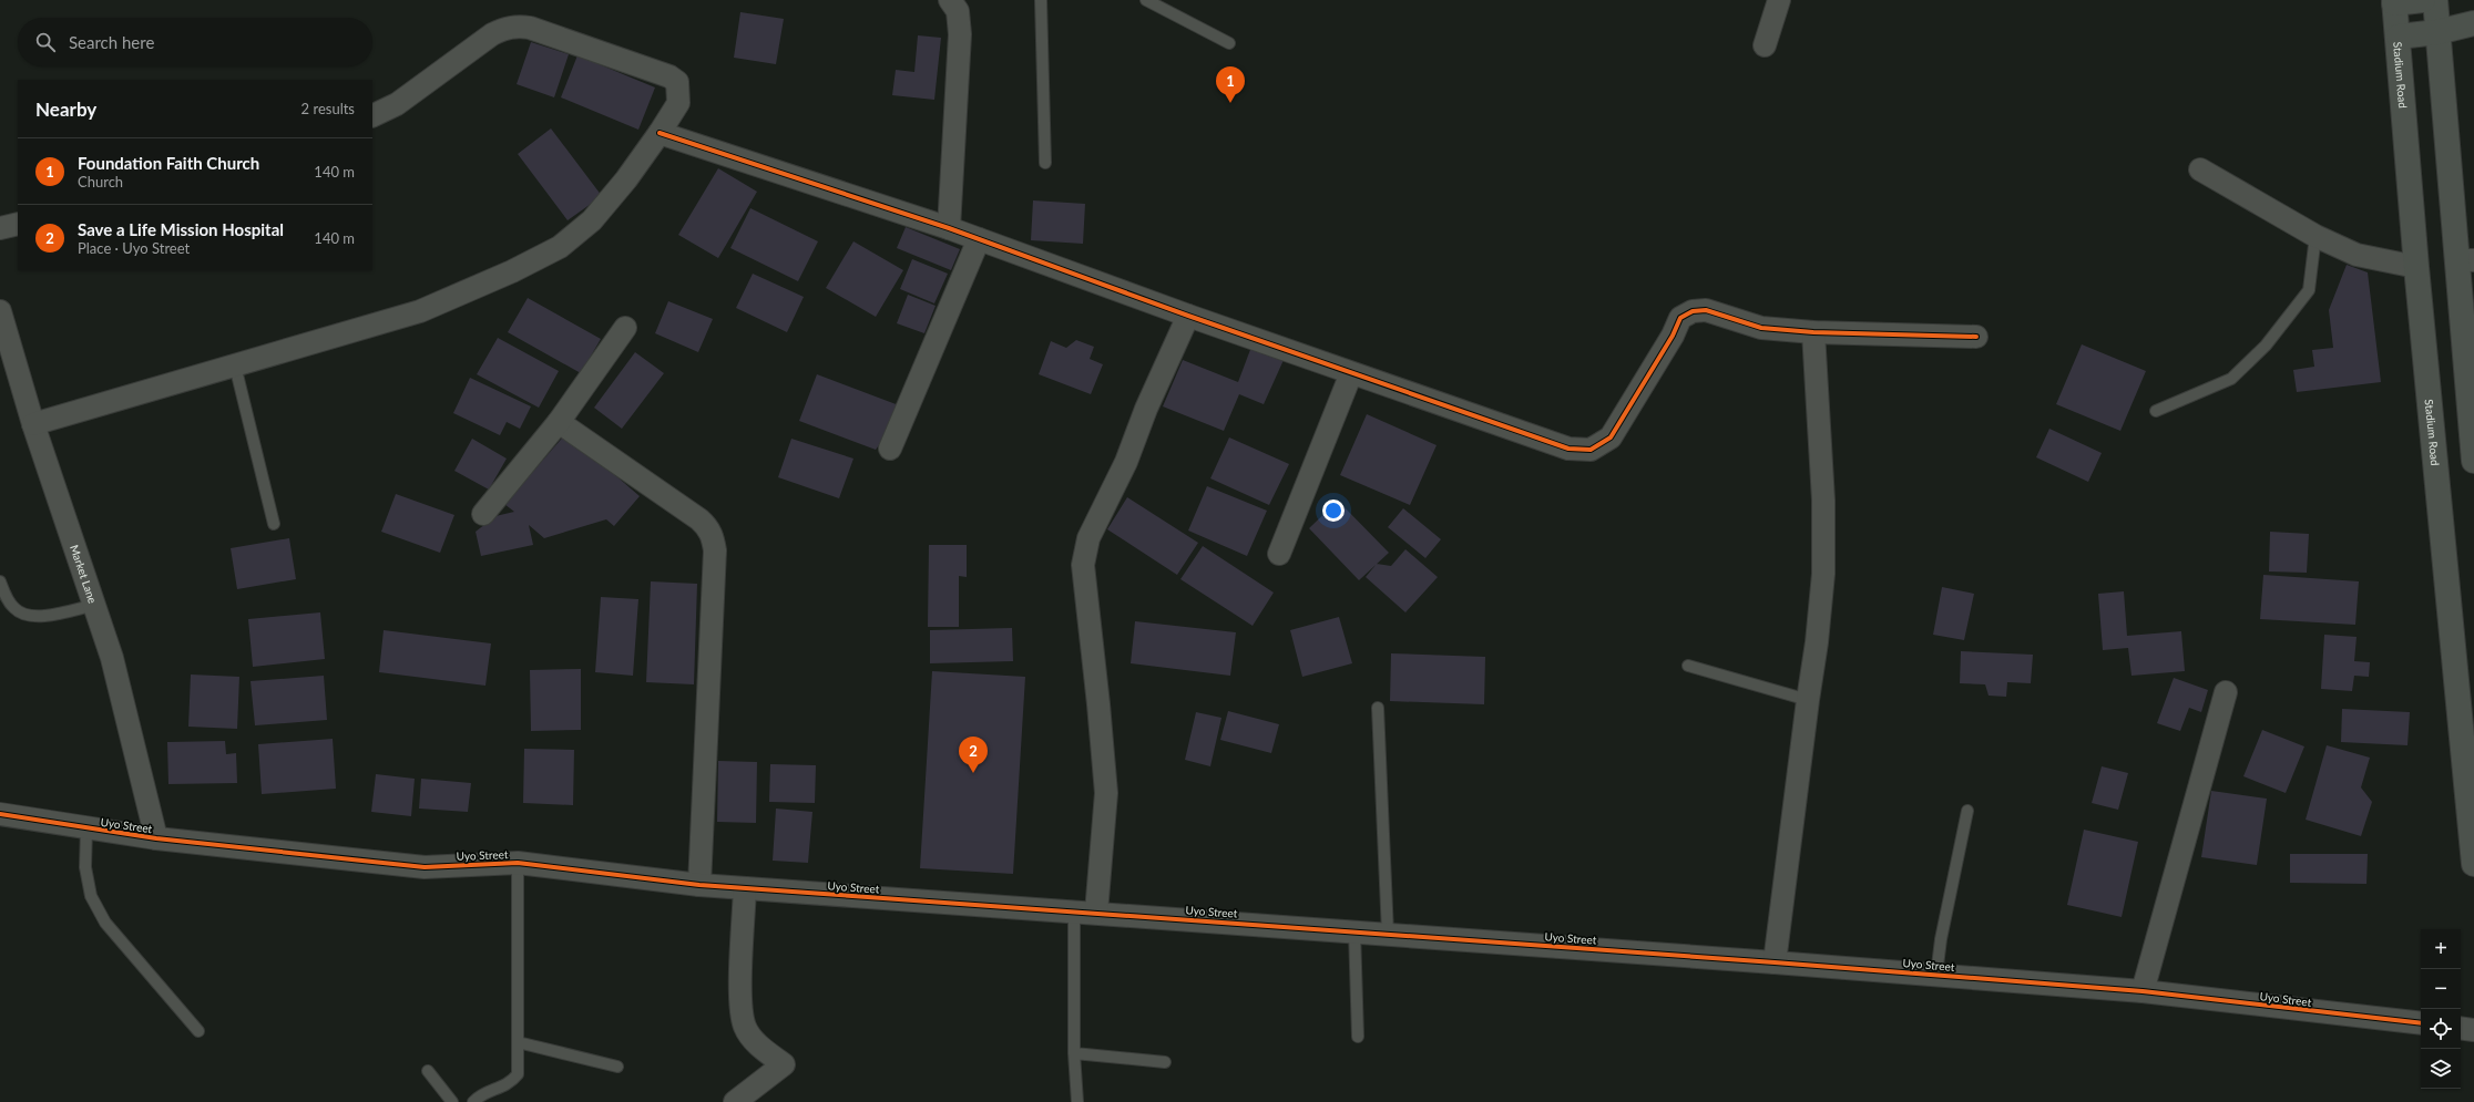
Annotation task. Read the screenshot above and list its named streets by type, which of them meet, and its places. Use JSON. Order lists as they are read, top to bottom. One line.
{"streets":{"main road":["Stadium Road"],"street":["Market Lane","Uyo Street"]},"crossings":[["Market Lane","Uyo Street"]],"page":{"search":"Search here","pins":["1","2"],"heading":["Nearby","2 results"],"list":[{"mark":"1","name":"Foundation Faith Church","note":"Church","value":"140 m"},{"mark":"2","name":"Save a Life Mission Hospital","note":"Place · Uyo Street","value":"140 m"}],"map_buttons":["+","−"]}}
